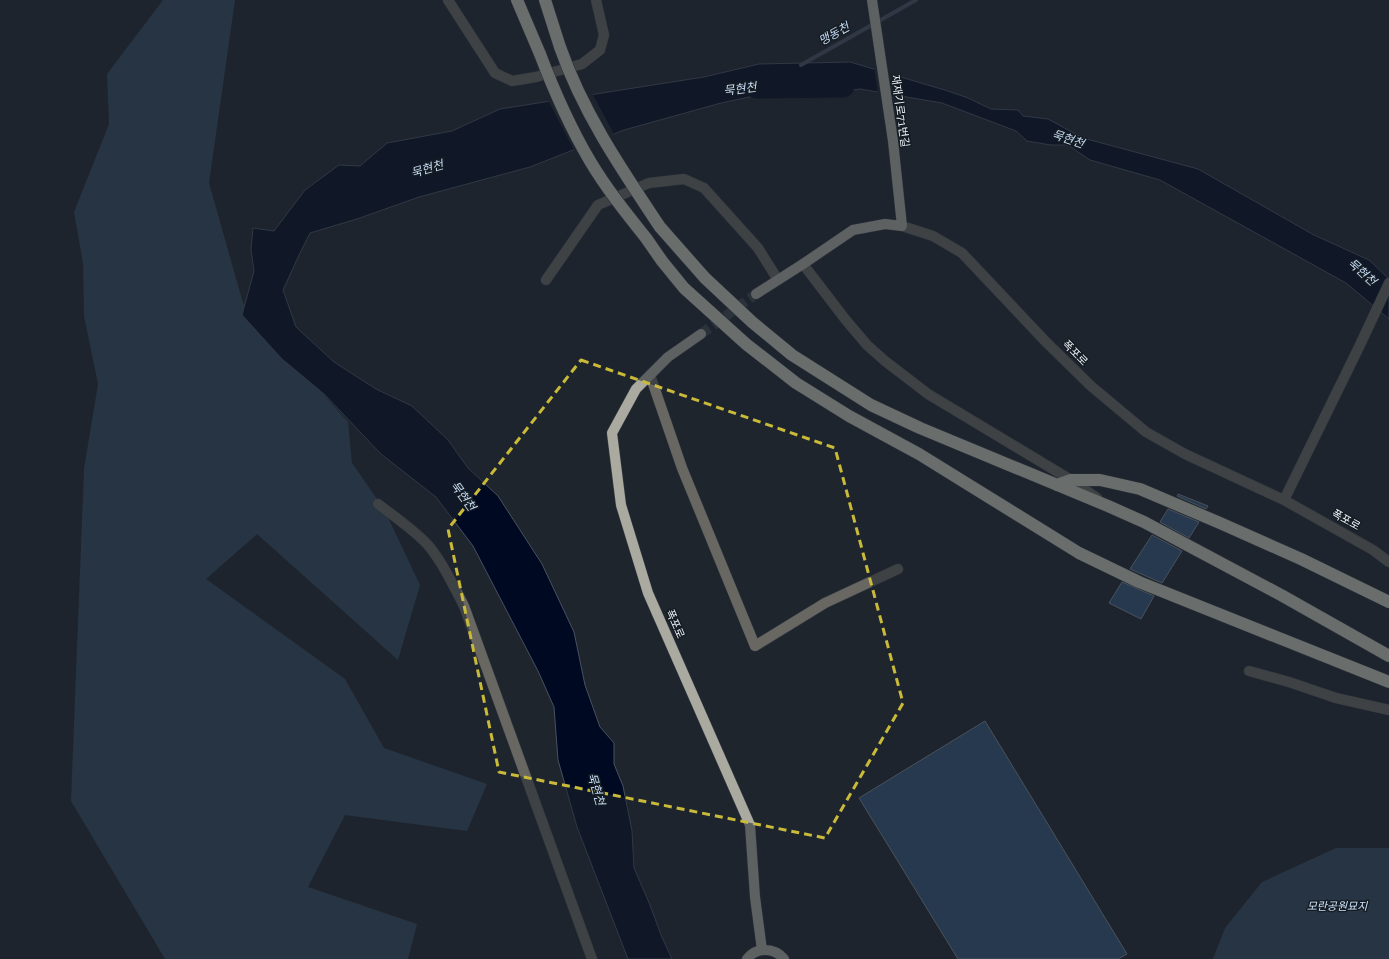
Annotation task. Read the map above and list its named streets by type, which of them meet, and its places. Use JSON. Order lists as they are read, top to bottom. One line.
{"streets":{"main road":["재재기로71번길","폭포로"]},"crossings":[["재재기로71번길","폭포로"]],"water":["맹동천","묵현천"],"parks":["모란공원묘지"]}
